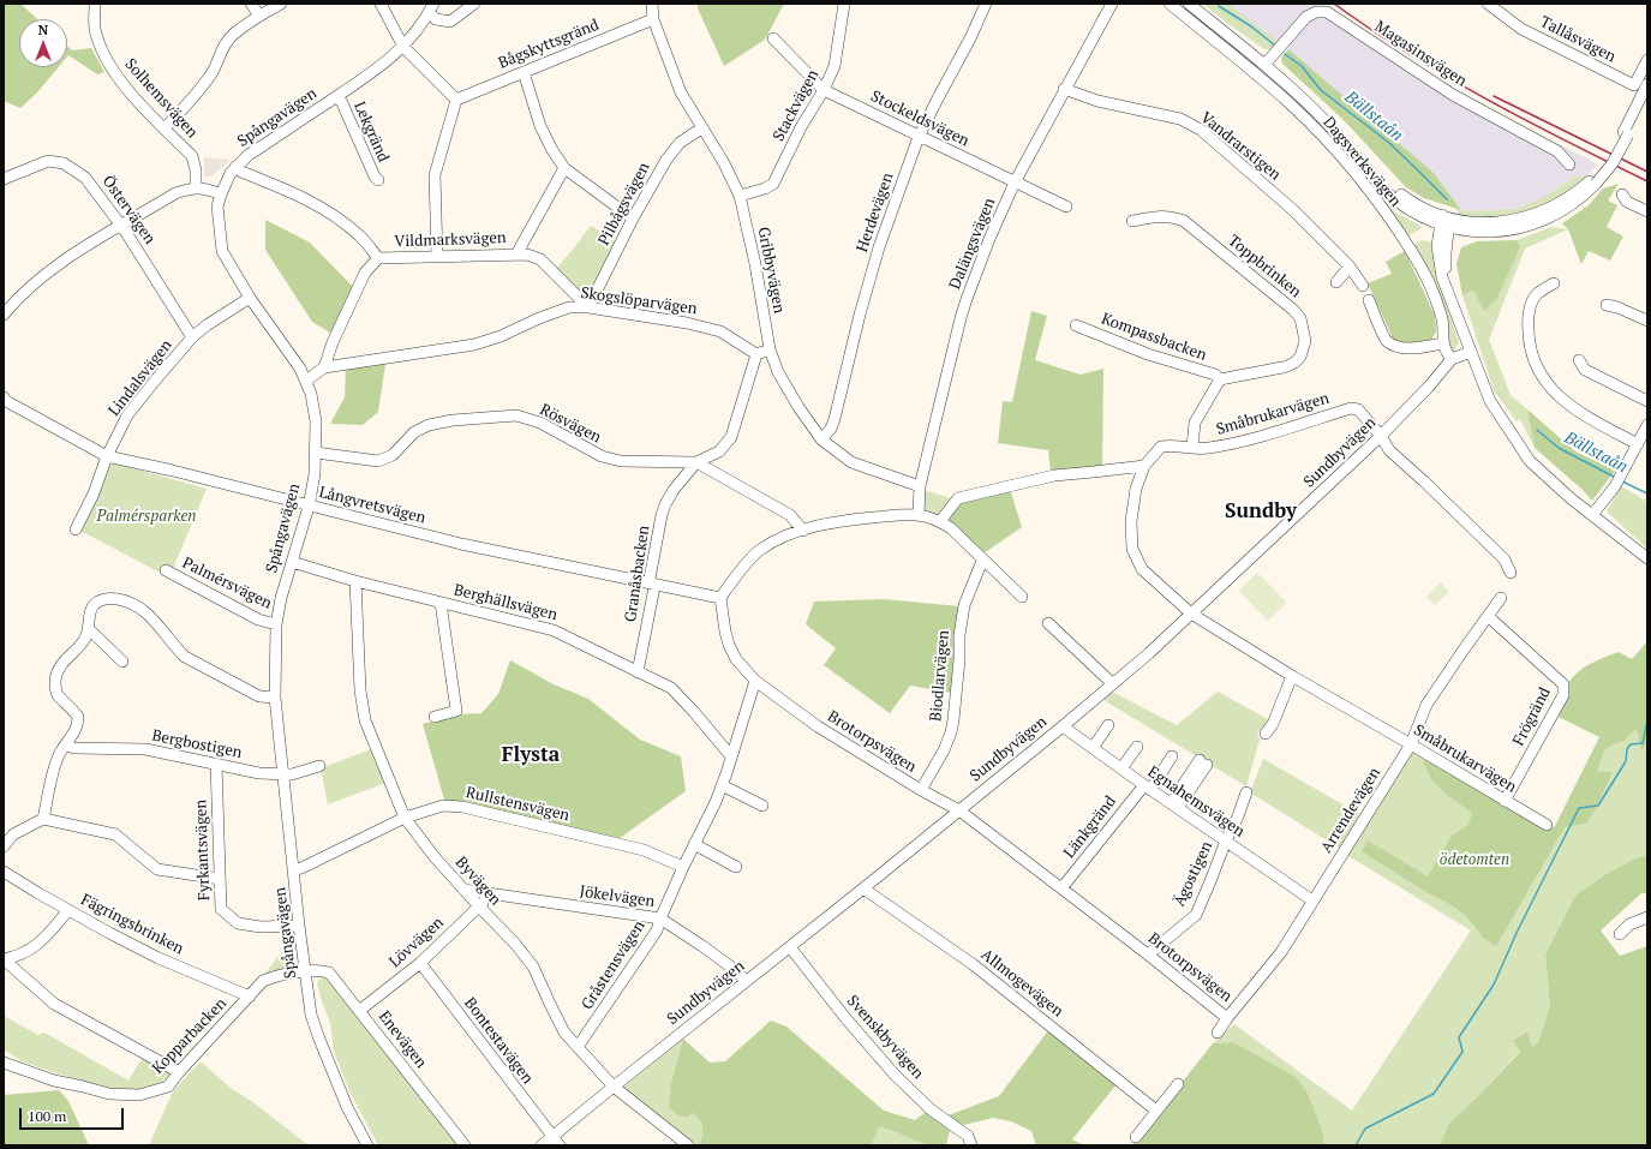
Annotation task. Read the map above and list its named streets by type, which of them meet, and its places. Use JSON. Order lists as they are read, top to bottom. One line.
{"streets":{"street":["Tallåsvägen","Bågskyttsgränd","Magasinsvägen","Solhemsvägen","Stackvägen","Spångavägen","Stockeldsvägen","Lekgränd","Vandrarstigen","Dagsverksvägen","Pilbågsvägen","Östervägen","Herdevägen","Vildmarksvägen","Dalängsvägen","Toppbrinken","Gribbyvägen","Skogslöparvägen","Kompassbacken","Lindalsvägen","Småbrukarvägen","Rösvägen","Sundbyvägen","Långvretsvägen","Granåsbacken","Palmérsvägen","Berghällsvägen","Biodlarvägen","Frögränd","Brotorpsvägen","Bergbostigen","Egnahemsvägen","Rullstensvägen","Arrendevägen","Länkgränd","Fyrkantsvägen","Ägostigen","Byvägen","Jökelvägen","Fägringsbrinken","Lövvägen","Gråstensvägen","Allmogevägen","Kopparbacken","Svenskbyvägen","Enevägen","Bontestavägen"]},"crossings":[["Bågskyttsgränd","Gribbyvägen"],["Stackvägen","Stockeldsvägen"],["Stackvägen","Gribbyvägen"],["Spångavägen","Lekgränd"],["Spångavägen","Vildmarksvägen"],["Spångavägen","Skogslöparvägen"],["Spångavägen","Lindalsvägen"],["Spångavägen","Rösvägen"],["Spångavägen","Långvretsvägen"],["Spångavägen","Palmérsvägen"],["Spångavägen","Berghällsvägen"],["Spångavägen","Bergbostigen"],["Spångavägen","Rullstensvägen"],["Spångavägen","Fyrkantsvägen"],["Spångavägen","Kopparbacken"],["Spångavägen","Enevägen"],["Stockeldsvägen","Herdevägen"],["Stockeldsvägen","Dalängsvägen"],["Vandrarstigen","Dalängsvägen"],["Dagsverksvägen","Sundbyvägen"],["Pilbågsvägen","Vildmarksvägen"],["Pilbågsvägen","Gribbyvägen"],["Pilbågsvägen","Skogslöparvägen"],["Östervägen","Lindalsvägen"],["Herdevägen","Gribbyvägen"],["Vildmarksvägen","Skogslöparvägen"],["Dalängsvägen","Gribbyvägen"],["Toppbrinken","Kompassbacken"],["Lindalsvägen","Långvretsvägen"],["Småbrukarvägen","Sundbyvägen"],["Småbrukarvägen","Frögränd"],["Småbrukarvägen","Arrendevägen"],["Rösvägen","Granåsbacken"],["Sundbyvägen","Brotorpsvägen"],["Sundbyvägen","Egnahemsvägen"],["Sundbyvägen","Byvägen"],["Sundbyvägen","Jökelvägen"],["Sundbyvägen","Allmogevägen"],["Sundbyvägen","Svenskbyvägen"],["Sundbyvägen","Bontestavägen"],["Långvretsvägen","Granåsbacken"],["Långvretsvägen","Brotorpsvägen"],["Granåsbacken","Berghällsvägen"],["Berghällsvägen","Byvägen"],["Berghällsvägen","Gråstensvägen"],["Biodlarvägen","Brotorpsvägen"],["Frögränd","Arrendevägen"],["Brotorpsvägen","Arrendevägen"],["Brotorpsvägen","Länkgränd"],["Brotorpsvägen","Ägostigen"],["Brotorpsvägen","Gråstensvägen"],["Bergbostigen","Fyrkantsvägen"],["Egnahemsvägen","Arrendevägen"],["Egnahemsvägen","Länkgränd"],["Egnahemsvägen","Ägostigen"],["Rullstensvägen","Byvägen"],["Rullstensvägen","Gråstensvägen"],["Byvägen","Jökelvägen"],["Byvägen","Lövvägen"],["Byvägen","Gråstensvägen"],["Jökelvägen","Lövvägen"],["Jökelvägen","Gråstensvägen"],["Fägringsbrinken","Kopparbacken"],["Lövvägen","Enevägen"],["Lövvägen","Bontestavägen"],["Kopparbacken","Enevägen"]],"districts":["Sundby","Flysta"],"water":["Bällstaån"],"parks":["Palmérsparken","ödetomten"],"scale_bar":"100 m","north":"top"}
